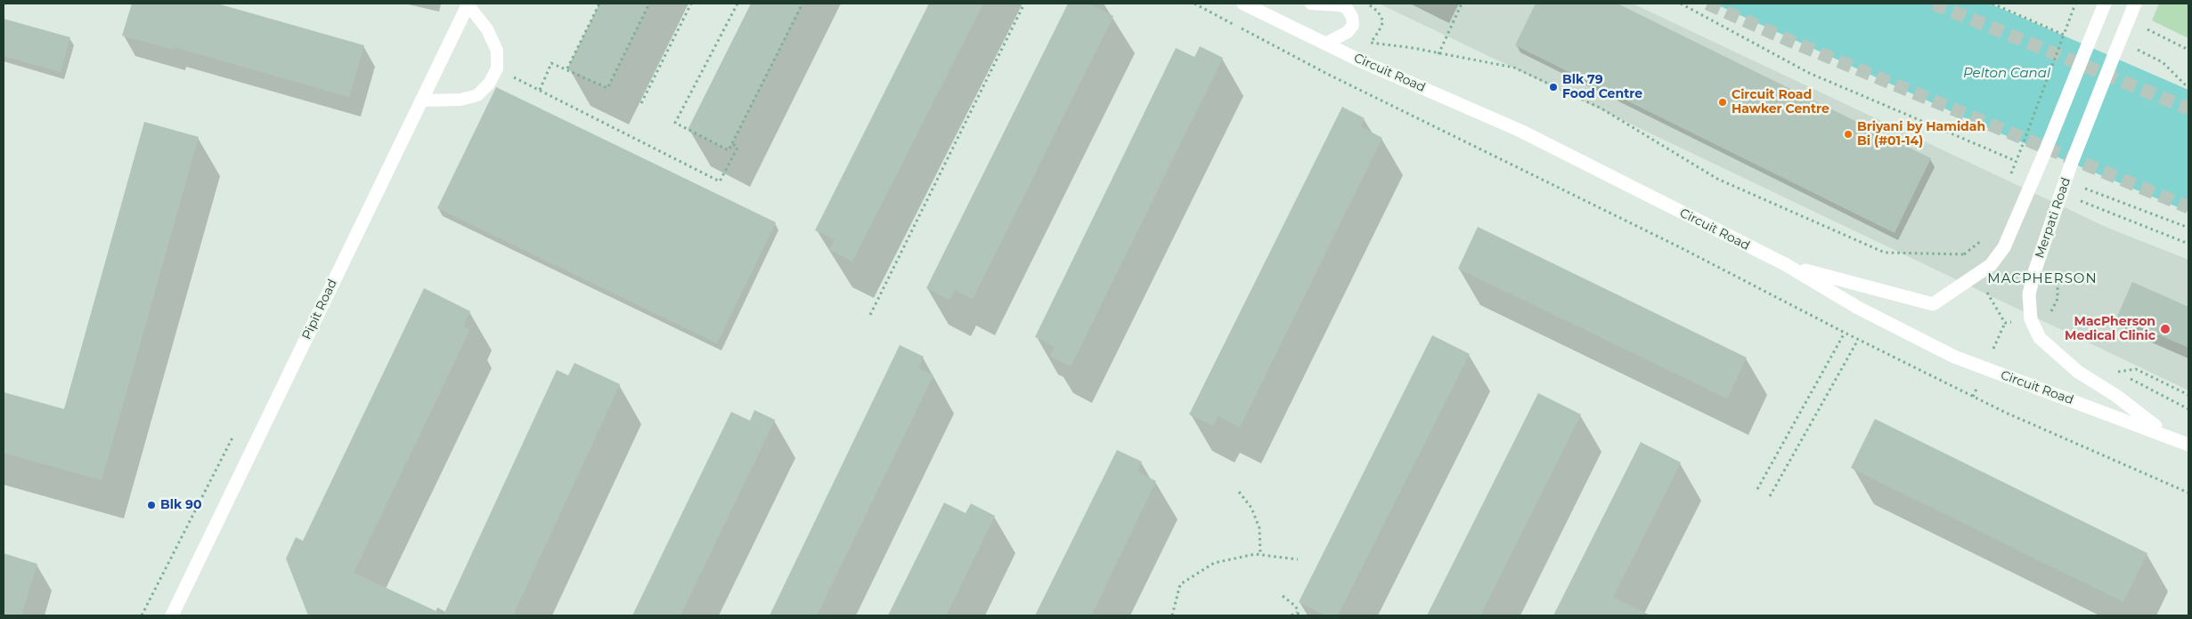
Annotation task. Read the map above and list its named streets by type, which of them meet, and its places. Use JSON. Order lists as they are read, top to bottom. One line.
{"streets":{"street":["Circuit Road","Merpati Road","Pipit Road"]},"crossings":[["Circuit Road","Merpati Road"]],"districts":["MACPHERSON"],"water":["Pelton Canal"],"places":["Blk 79 Food Centre","Circuit Road Hawker Centre","Briyani by Hamidah Bi (#01-14)","MacPherson Medical Clinic","Blk 90"]}
